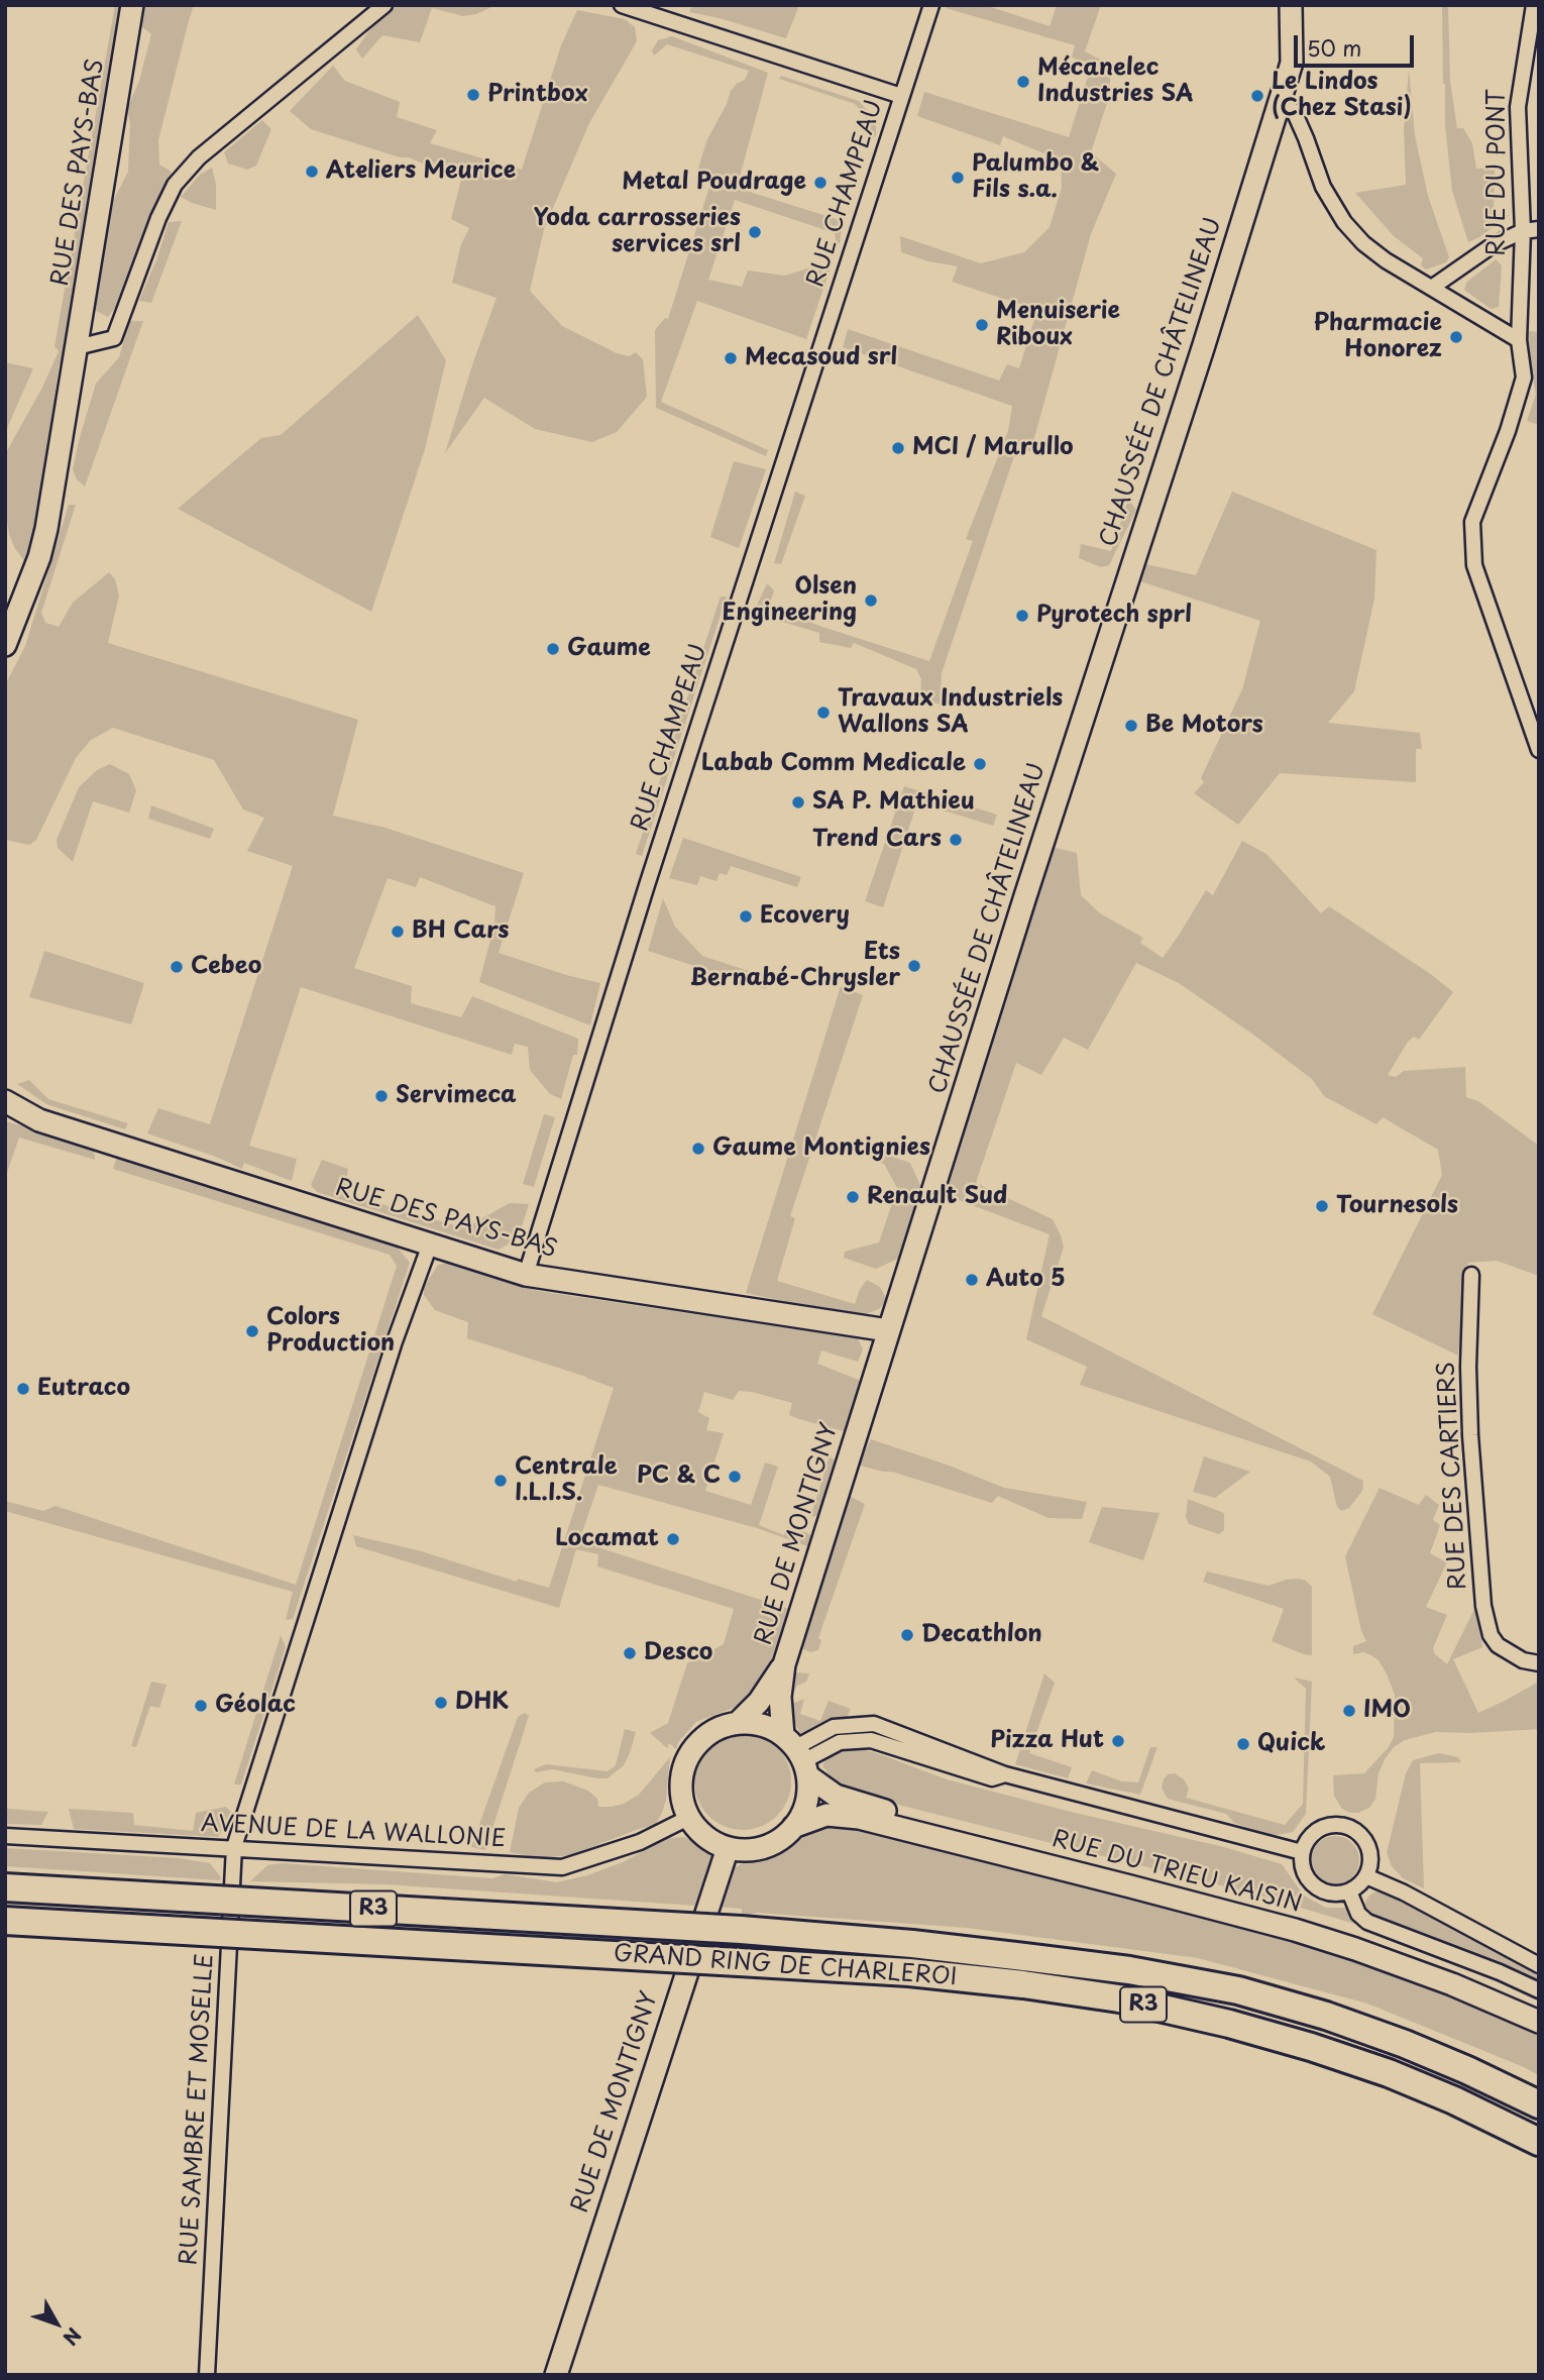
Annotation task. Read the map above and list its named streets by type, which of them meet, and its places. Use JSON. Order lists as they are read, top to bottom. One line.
{"streets":{"highway":["R3","GRAND RING DE CHARLEROI"],"main road":["RUE DES PAYS-BAS","CHAUSSÉE DE CHÂTELINEAU","RUE DE MONTIGNY","RUE DU TRIEU KAISIN"],"street":["RUE DU PONT","RUE CHAMPEAU","RUE DES CARTIERS","AVENUE DE LA WALLONIE","RUE SAMBRE ET MOSELLE"]},"crossings":[["RUE DES PAYS-BAS","RUE CHAMPEAU"],["RUE DES PAYS-BAS","CHAUSSÉE DE CHÂTELINEAU"],["RUE DES PAYS-BAS","RUE SAMBRE ET MOSELLE"],["CHAUSSÉE DE CHÂTELINEAU","RUE DE MONTIGNY"],["RUE DE MONTIGNY","AVENUE DE LA WALLONIE"],["RUE DE MONTIGNY","RUE DU TRIEU KAISIN"],["AVENUE DE LA WALLONIE","RUE DU TRIEU KAISIN"],["AVENUE DE LA WALLONIE","RUE SAMBRE ET MOSELLE"]],"places":["Mécanelec Industries SA","Printbox","Le Lindos (Chez Stasi)","Ateliers Meurice","Palumbo & Fils s.a.","Metal Poudrage","Yoda carrosseries services srl","Menuiserie Riboux","Pharmacie Honorez","Mecasoud srl","MCI / Marullo","Olsen Engineering","Pyrotech sprl","Gaume","Travaux Industriels Wallons SA","Be Motors","Labab Comm Medicale","SA P. Mathieu","Trend Cars","Ecovery","BH Cars","Ets Bernabé-Chrysler","Cebeo","Servimeca","Gaume Montignies","Renault Sud","Tournesols","Auto 5","Colors Production","Eutraco","PC & C","Centrale I.L.I.S.","Locamat","Decathlon","Desco","DHK","Géolac","IMO","Pizza Hut","Quick"],"scale_bar":"50 m","north":"bottom right"}
